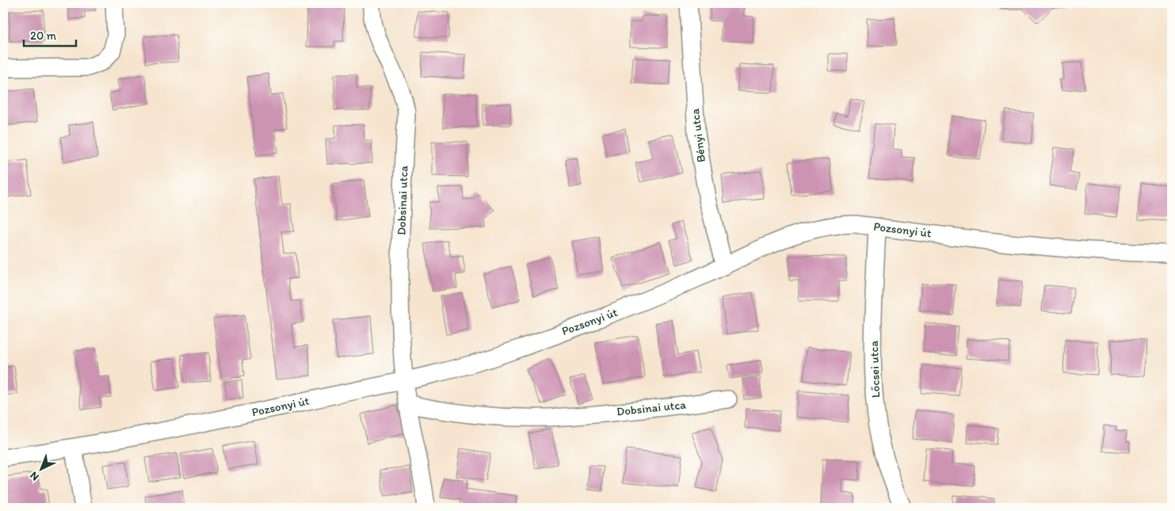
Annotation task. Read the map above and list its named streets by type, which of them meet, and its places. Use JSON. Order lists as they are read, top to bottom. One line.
{"streets":{"street":["Bényi utca","Dobsinai utca","Pozsonyi út","Lőcsei utca"]},"crossings":[["Bényi utca","Pozsonyi út"],["Dobsinai utca","Pozsonyi út"],["Pozsonyi út","Lőcsei utca"]],"scale_bar":"20 m","north":"bottom left"}
